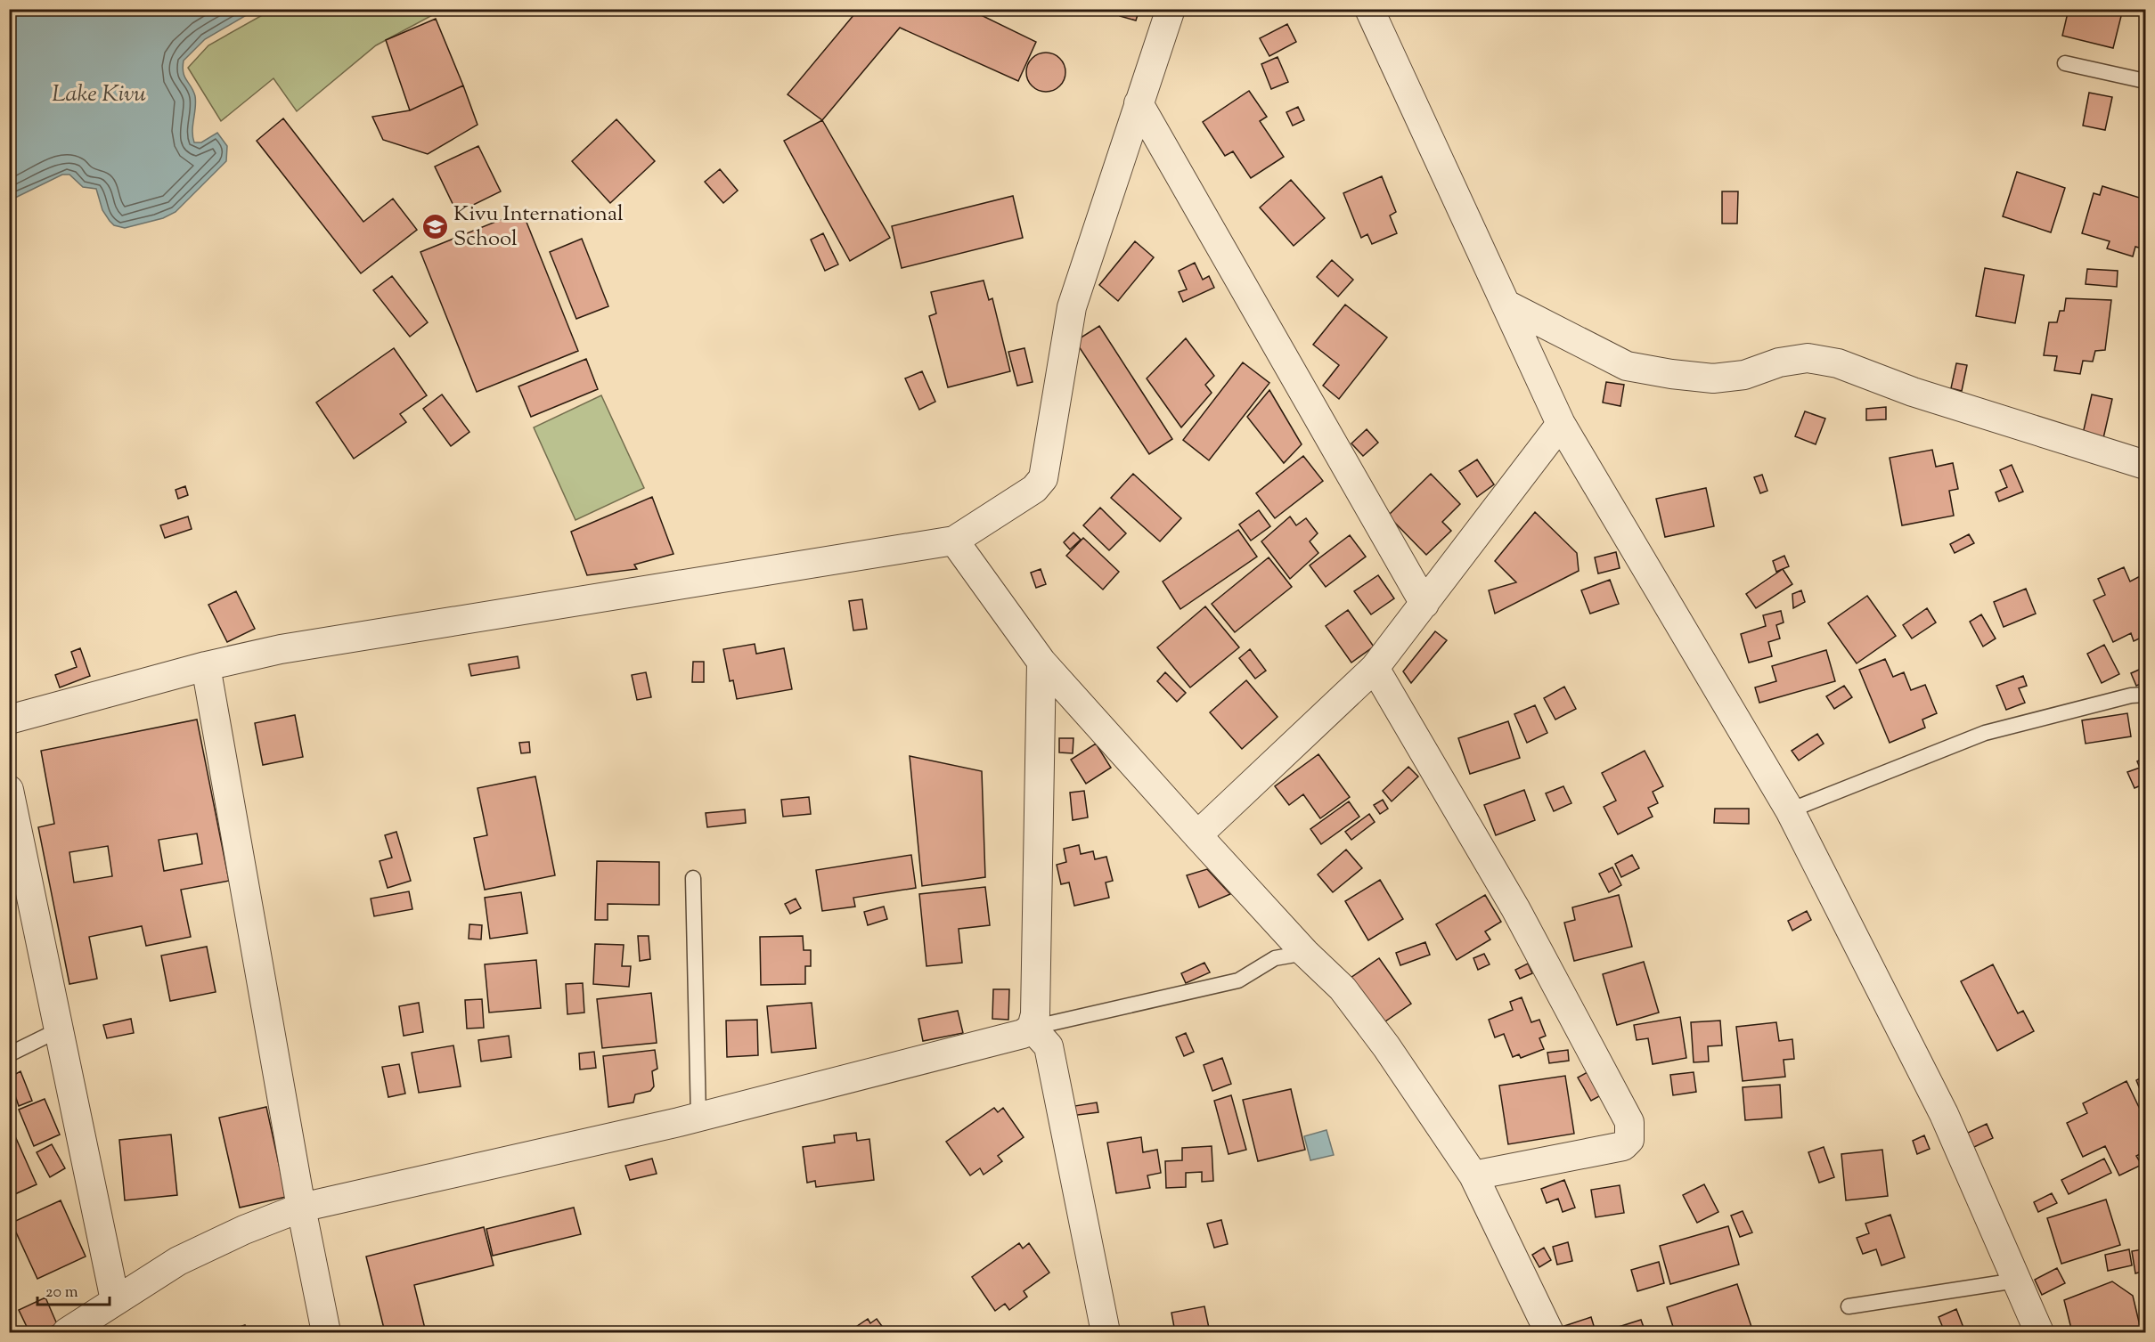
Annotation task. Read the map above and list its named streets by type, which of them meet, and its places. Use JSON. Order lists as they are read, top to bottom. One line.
{"water":["Lake Kivu"],"places":{"school or university":["Kivu International School"]},"scale_bar":"20 m"}
